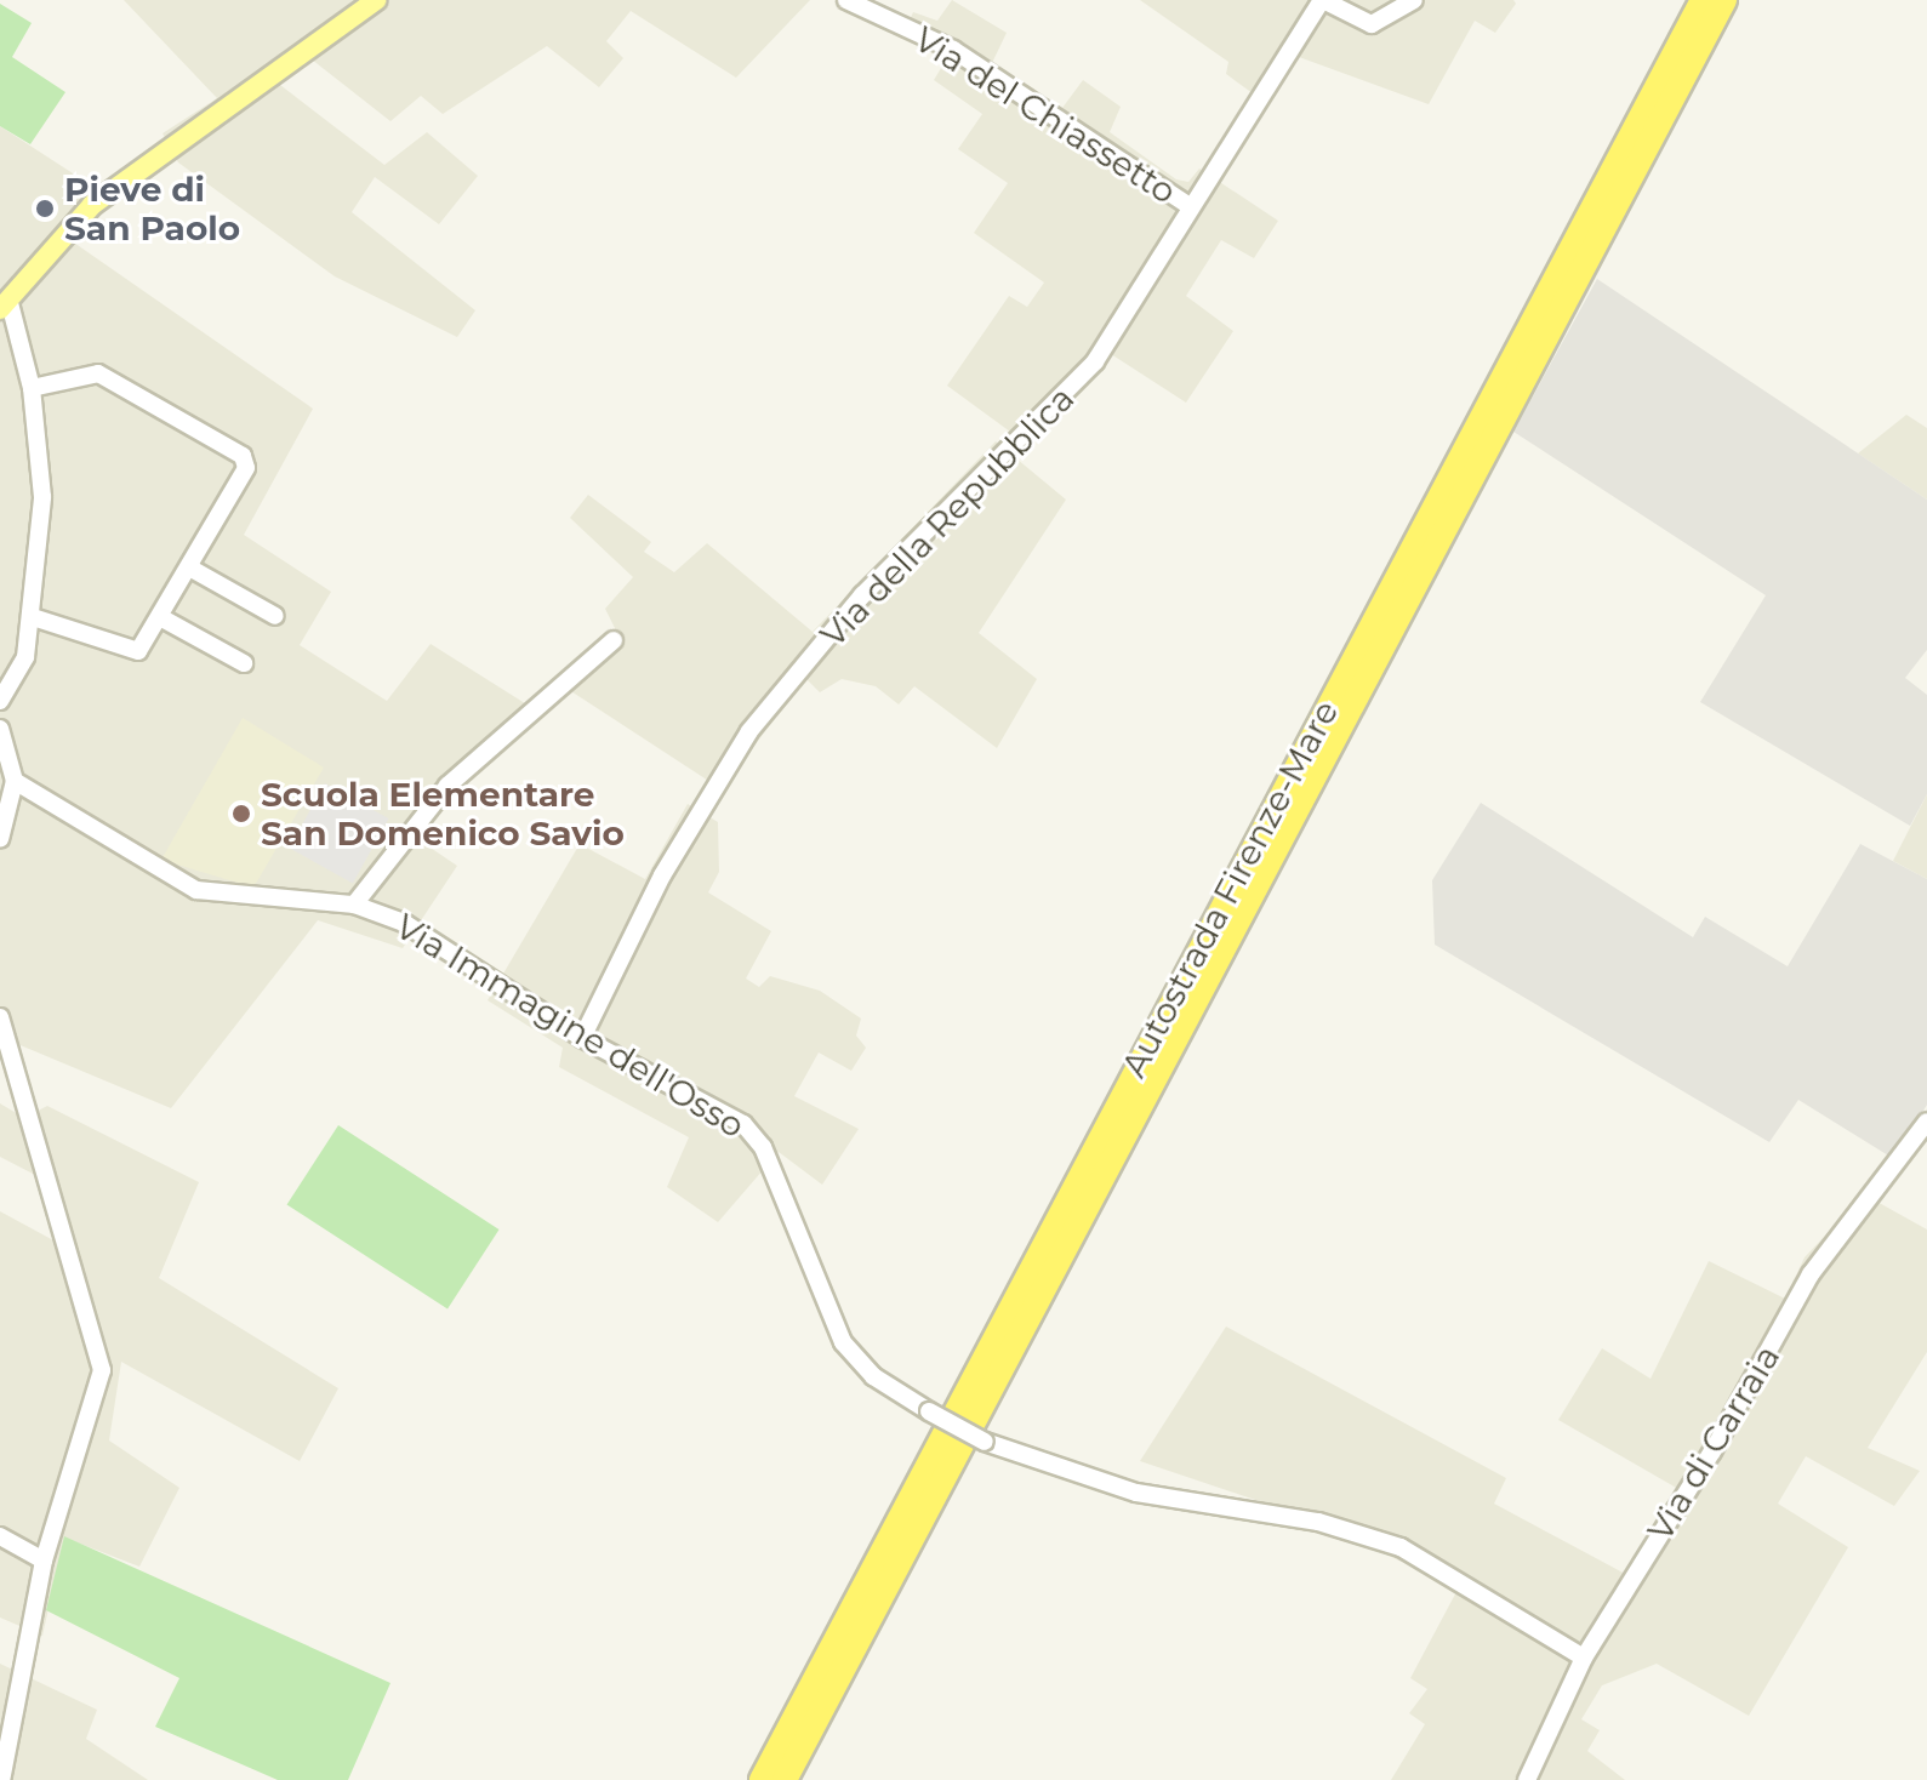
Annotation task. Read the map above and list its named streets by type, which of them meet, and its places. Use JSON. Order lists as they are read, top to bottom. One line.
{"streets":{"highway":["Autostrada Firenze-Mare"],"street":["Via del Chiassetto","Via della Repubblica","Via Immagine dell'Osso","Via di Carraia"]},"crossings":[["Via del Chiassetto","Via della Repubblica"],["Via della Repubblica","Via Immagine dell'Osso"],["Via Immagine dell'Osso","Via di Carraia"]],"places":["Pieve di San Paolo","Scuola Elementare San Domenico Savio"]}
